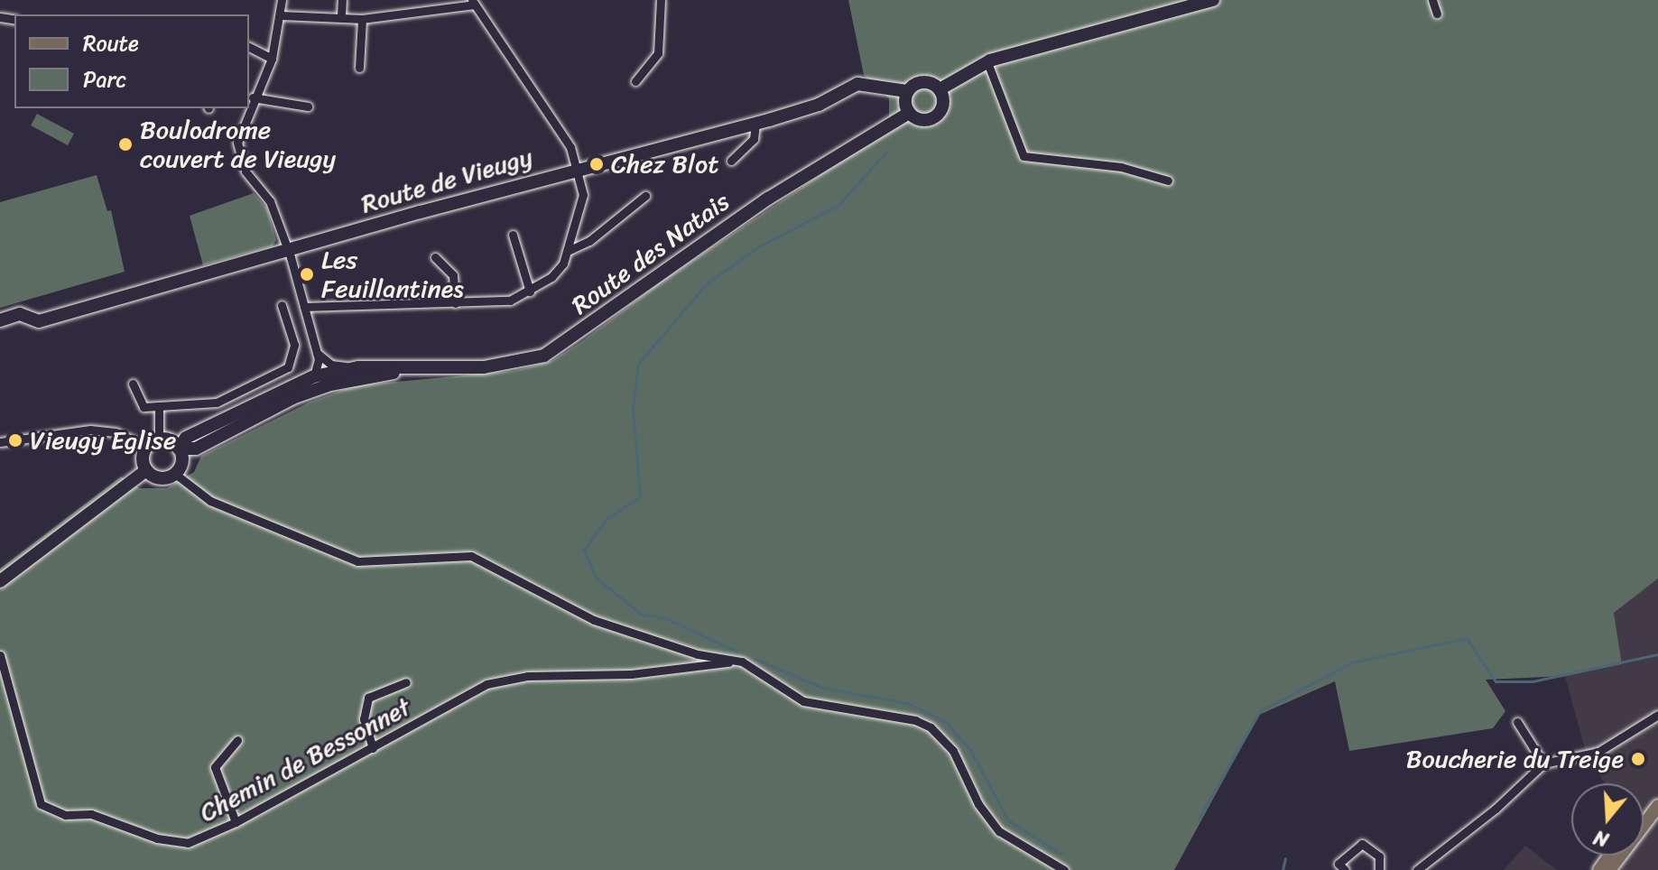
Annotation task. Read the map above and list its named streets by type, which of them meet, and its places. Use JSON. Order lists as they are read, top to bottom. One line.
{"streets":{"street":["Route de Vieugy","Route des Natais","Chemin de Bessonnet"]},"crossings":[["Route de Vieugy","Route des Natais"]],"places":["Boulodrome couvert de Vieugy","Chez Blot","Les Feuillantines","Vieugy Eglise","Boucherie du Treige"],"legend":["Route","Parc"],"north":"bottom"}
